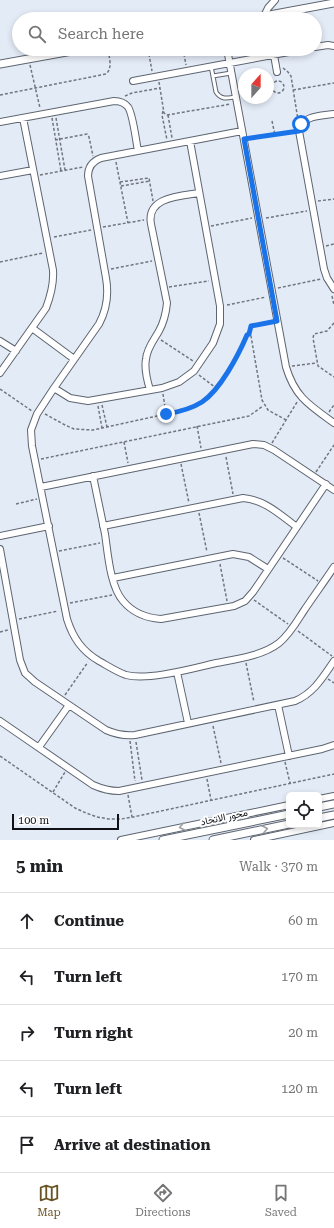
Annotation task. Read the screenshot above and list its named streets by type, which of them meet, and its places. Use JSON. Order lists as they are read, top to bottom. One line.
{"streets":{"street":["محور الاتحاد"]},"scale_bar":"100 m","north":"top","page":{"search":"Search here","scale":"100 m","heading":["5 min","Walk · 370 m"],"list":[["Continue","60 m"],["Turn left","170 m"],["Turn right","20 m"],["Turn left","120 m"],"Arrive at destination"],"nav":["Map","Directions","Saved"]}}
